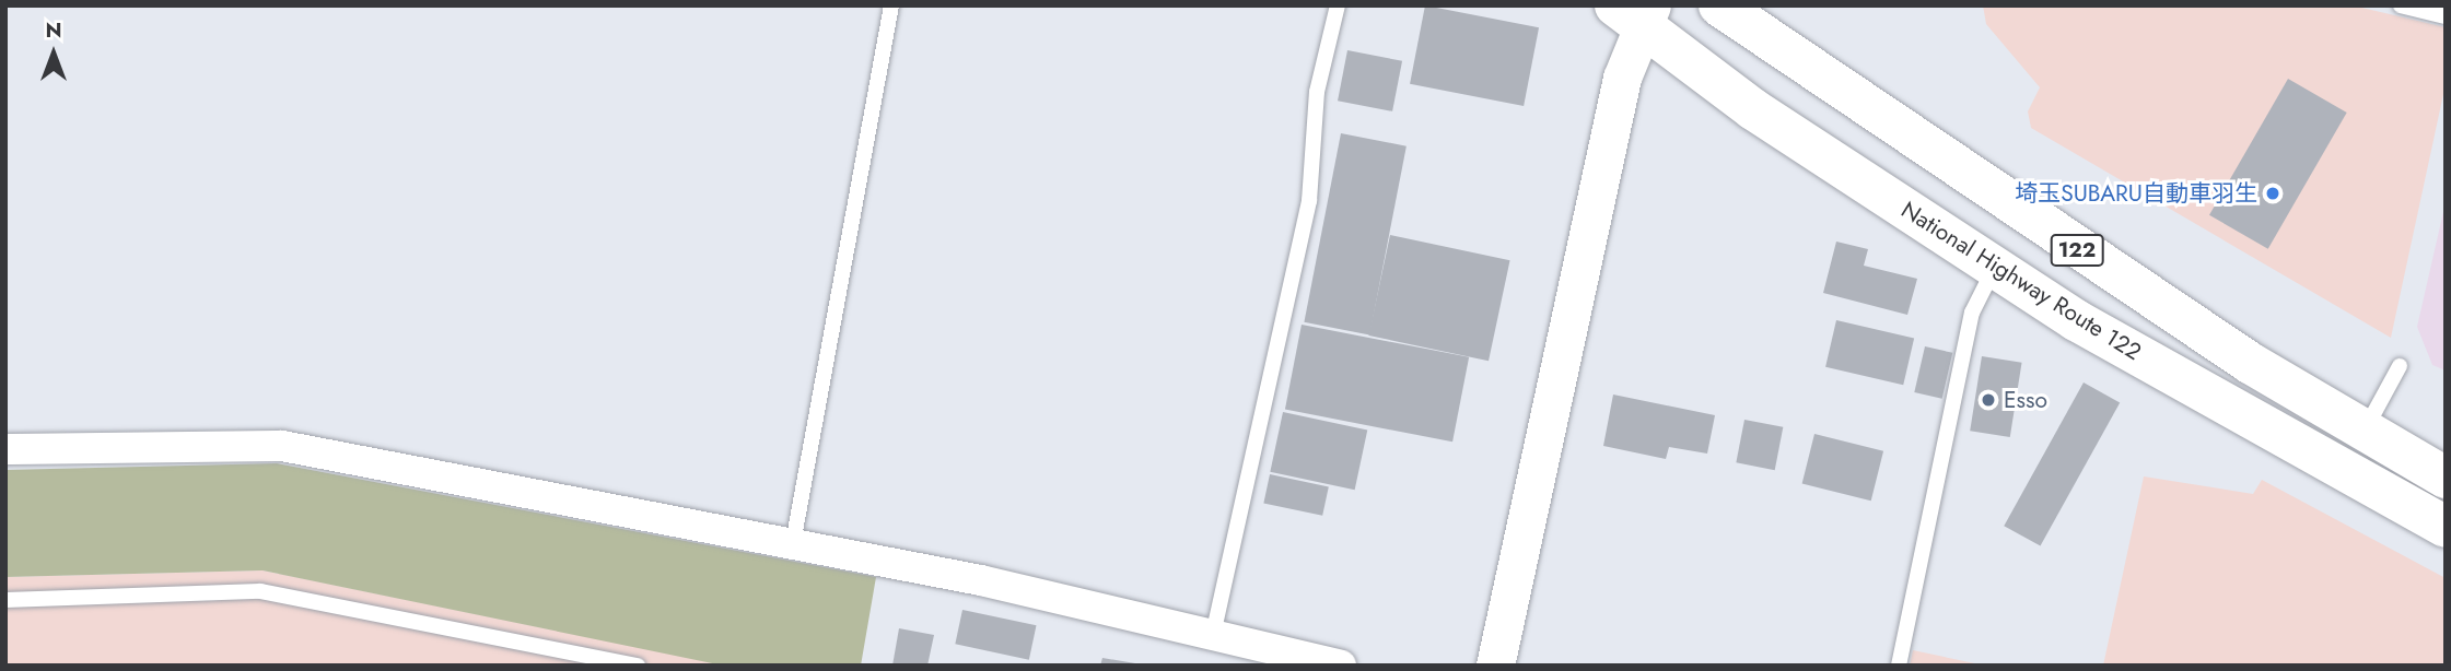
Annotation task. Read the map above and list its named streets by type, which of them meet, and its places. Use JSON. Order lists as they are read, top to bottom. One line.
{"streets":{"highway":["122","National Highway Route 122"]},"places":["埼玉SUBARU自動車羽生","Esso"],"north":"top"}
